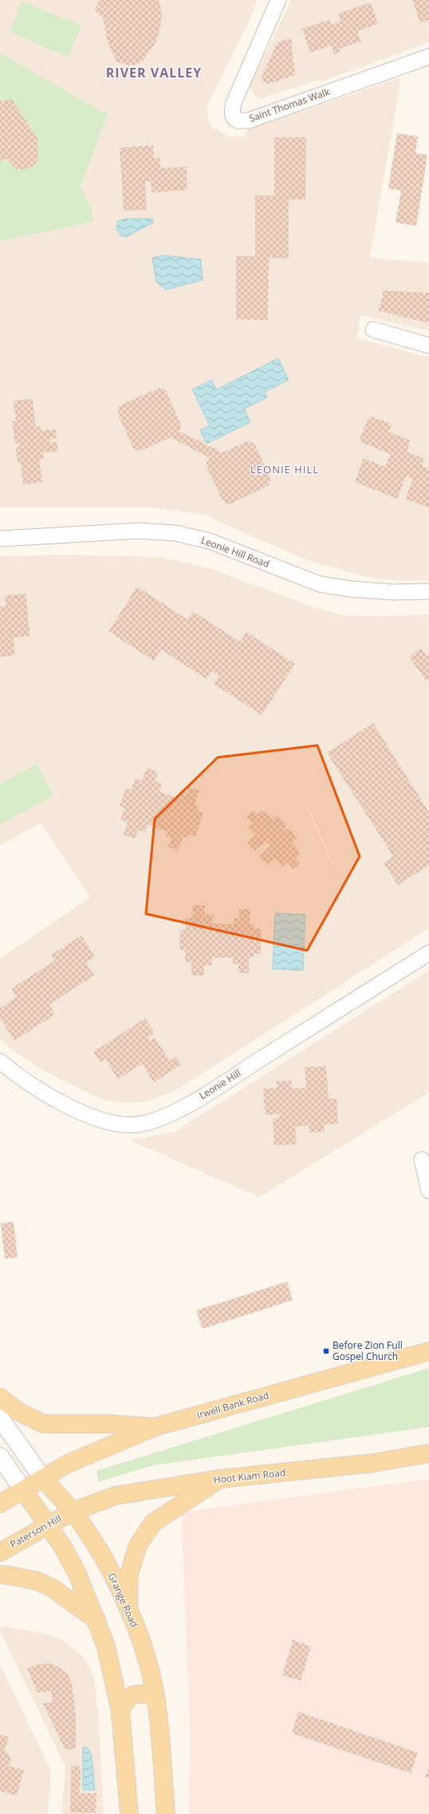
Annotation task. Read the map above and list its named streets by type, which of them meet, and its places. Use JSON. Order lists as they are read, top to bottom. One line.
{"streets":{"main road":["Irwell Bank Road","Hoot Kiam Road","Paterson Hill","Grange Road"],"street":["Saint Thomas Walk","Leonie Hill Road","Leonie Hill"]},"crossings":[["Irwell Bank Road","Grange Road"],["Hoot Kiam Road","Paterson Hill"],["Hoot Kiam Road","Grange Road"],["Paterson Hill","Grange Road"]],"districts":["RIVER VALLEY","LEONIE HILL"],"places":{"transit":["Before Zion Full Gospel Church"]}}
